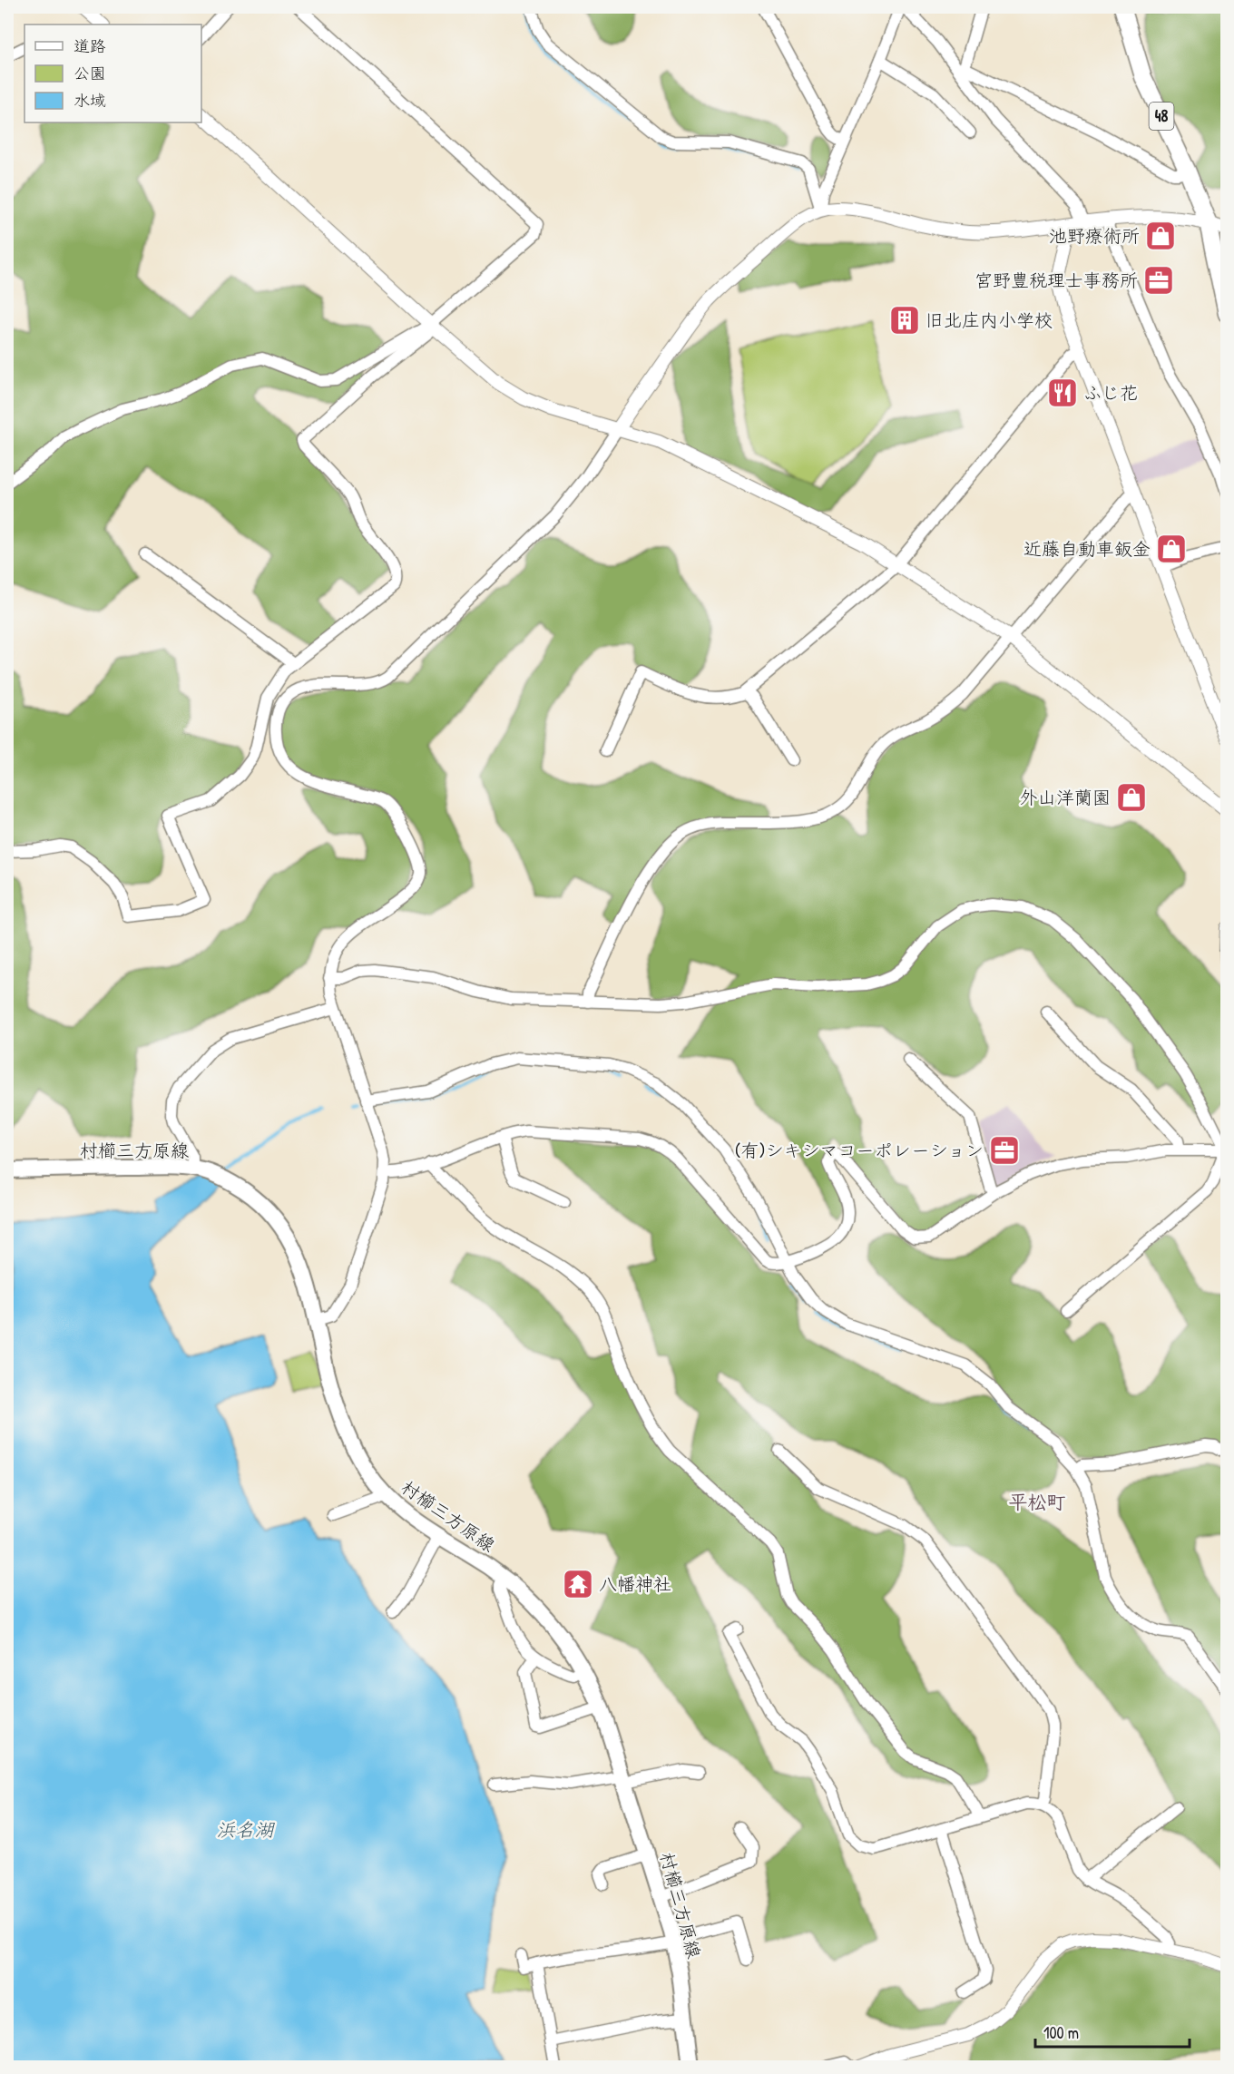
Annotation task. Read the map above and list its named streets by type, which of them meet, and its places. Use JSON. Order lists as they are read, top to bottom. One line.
{"streets":{"main road":["48","村櫛三方原線"]},"districts":["平松町"],"water":["浜名湖"],"places":{"shop":["池野療術所","近藤自動車鈑金","外山洋蘭園"],"office":["宮野豊税理士事務所","(有)シキシマコーポレーション"],"building":["旧北庄内小学校"],"restaurant":["ふじ花"],"temple":["八幡神社"]},"legend":["道路","公園","水域"],"scale_bar":"100 m"}
